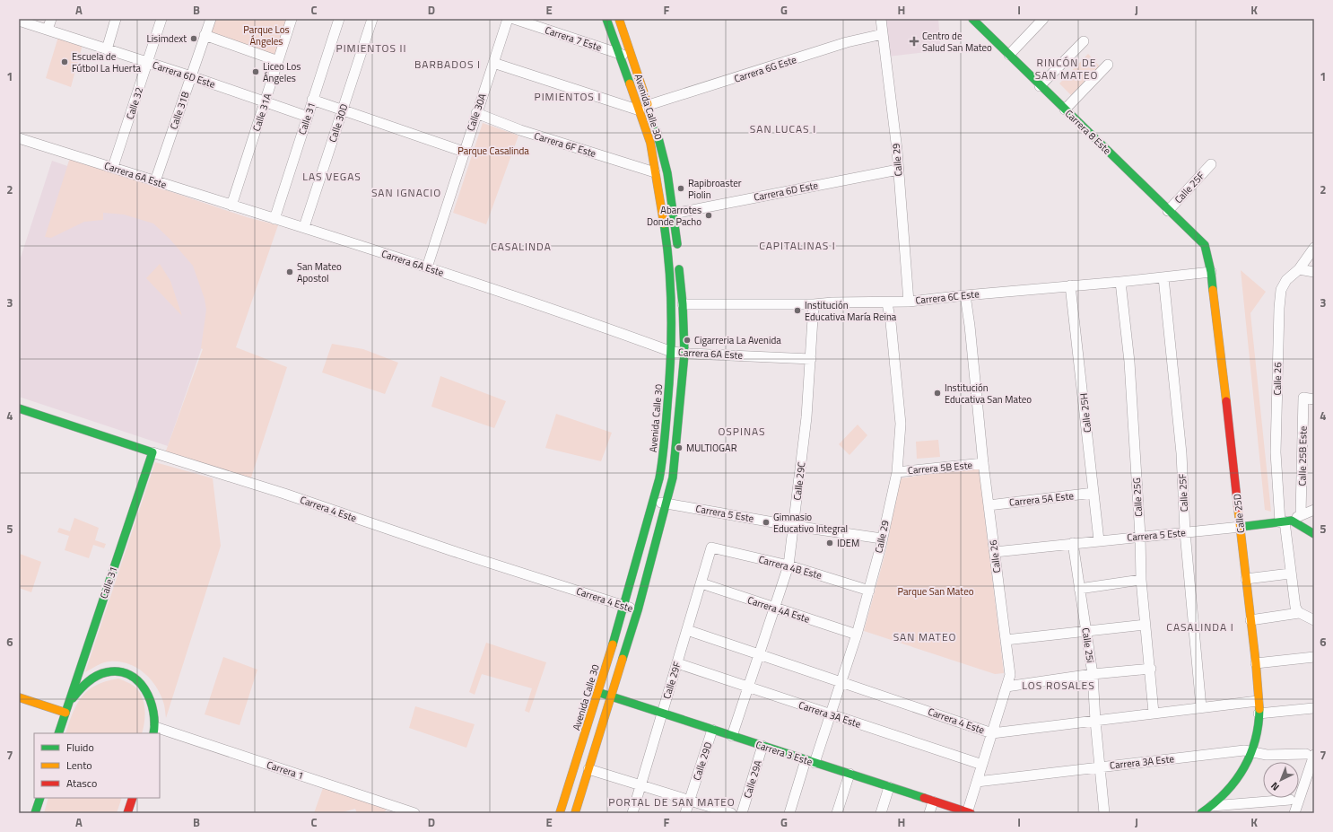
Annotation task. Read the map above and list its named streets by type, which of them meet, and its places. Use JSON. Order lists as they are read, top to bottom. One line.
{"streets":{"main road":["Avenida Calle 30","Calle 31","Carrera 8 Este","Carrera 4 Este","Carrera 5 Este","Calle 25D","Carrera 3 Este"],"street":["Carrera 7 Este","Carrera 6G Este","Carrera 6D Este","Calle 32","Calle 31B","Calle 31A","Calle 30A","Calle 30D","Carrera 6F Este","Calle 29","Carrera 6A Este","Calle 25F","Carrera 6C Este","Calle 26","Calle 25H","Calle 25B Este","Carrera 5B Este","Calle 29C","Calle 25G","Carrera 5A Este","Carrera 4B Este","Carrera 4A Este","Calle 25i","Calle 29F","Carrera 3A Este","Calle 29D","Carrera 1","Calle 29A"]},"crossings":[["Carrera 7 Este","Avenida Calle 30"],["Carrera 6G Este","Avenida Calle 30"],["Carrera 6G Este","Calle 29"],["Carrera 6D Este","Calle 32"],["Carrera 6D Este","Avenida Calle 30"],["Carrera 6D Este","Calle 31B"],["Carrera 6D Este","Calle 31A"],["Carrera 6D Este","Calle 31"],["Carrera 6D Este","Calle 29"],["Calle 32","Carrera 6A Este"],["Avenida Calle 30","Carrera 6F Este"],["Avenida Calle 30","Carrera 6A Este"],["Avenida Calle 30","Carrera 6C Este"],["Avenida Calle 30","Carrera 4 Este"],["Avenida Calle 30","Carrera 5 Este"],["Avenida Calle 30","Carrera 3 Este"],["Calle 31B","Carrera 6A Este"],["Calle 31A","Carrera 6A Este"],["Calle 30A","Carrera 6F Este"],["Calle 30A","Carrera 6A Este"],["Calle 31","Carrera 6A Este"],["Calle 31","Carrera 4 Este"],["Calle 30D","Carrera 6A Este"],["Carrera 8 Este","Calle 25F"],["Carrera 8 Este","Calle 25D"],["Calle 29","Carrera 6C Este"],["Calle 29","Carrera 5B Este"],["Calle 29","Carrera 4 Este"],["Calle 29","Carrera 5 Este"],["Calle 29","Carrera 4B Este"],["Calle 29","Carrera 4A Este"],["Calle 29","Carrera 3A Este"],["Calle 29","Carrera 3 Este"],["Carrera 6A Este","Calle 29C"],["Calle 25F","Carrera 6C Este"],["Calle 25F","Carrera 4 Este"],["Calle 25F","Carrera 5 Este"],["Carrera 6C Este","Calle 26"],["Carrera 6C Este","Calle 25H"],["Carrera 6C Este","Calle 29C"],["Carrera 6C Este","Calle 25G"],["Carrera 6C Este","Calle 25D"],["Calle 26","Carrera 5B Este"],["Calle 26","Carrera 5A Este"],["Calle 26","Carrera 4 Este"],["Calle 26","Carrera 5 Este"],["Calle 26","Carrera 3A Este"],["Calle 26","Carrera 3 Este"],["Calle 25H","Carrera 5A Este"],["Calle 25H","Carrera 5 Este"],["Calle 29C","Carrera 4 Este"],["Calle 29C","Carrera 5 Este"],["Calle 29C","Carrera 4B Este"],["Calle 29C","Carrera 4A Este"],["Calle 29C","Carrera 3A Este"],["Calle 29C","Carrera 3 Este"],["Calle 25G","Carrera 4 Este"],["Calle 25G","Carrera 5 Este"],["Carrera 4 Este","Calle 25D"],["Carrera 4 Este","Calle 25i"],["Carrera 4 Este","Calle 29F"],["Carrera 5 Este","Calle 25D"],["Carrera 5 Este","Calle 25i"],["Calle 25D","Carrera 3A Este"],["Carrera 4B Este","Calle 29F"],["Carrera 4A Este","Calle 29F"],["Calle 25i","Carrera 3A Este"],["Calle 29F","Carrera 3A Este"],["Calle 29F","Carrera 3 Este"],["Carrera 3 Este","Calle 29D"],["Carrera 3 Este","Calle 29A"]],"districts":["PIMIENTOS II","RINCÓN DE SAN MATEO","BARBADOS I","PIMIENTOS I","SAN LUCAS I","LAS VEGAS","SAN IGNACIO","CAPITALINAS I","CASALINDA","OSPINAS","CASALINDA I","SAN MATEO","LOS ROSALES","PORTAL DE SAN MATEO"],"parks":["Parque Los Ángeles","Parque Casalinda","Parque San Mateo"],"places":{"other":["Lisimdext","Escuela de Fútbol La Huerta","Liceo Los Ángeles","Rapibroaster Piolin","Abarrotes Donde Pacho","San Mateo Apostol","Institución Educativa María Reina","Cigarreria La Avenida","Institución Educativa San Mateo","MULTIOGAR","Gimnasio Educativo Integral","IDEM"],"health":["Centro de Salud San Mateo"]},"legend":["Fluido","Lento","Atasco"],"north":"bottom left","grid":{"columns":["A","B","C","D","E","F","G","H","I","J","K"],"rows":["1","2","3","4","5","6","7"]}}
